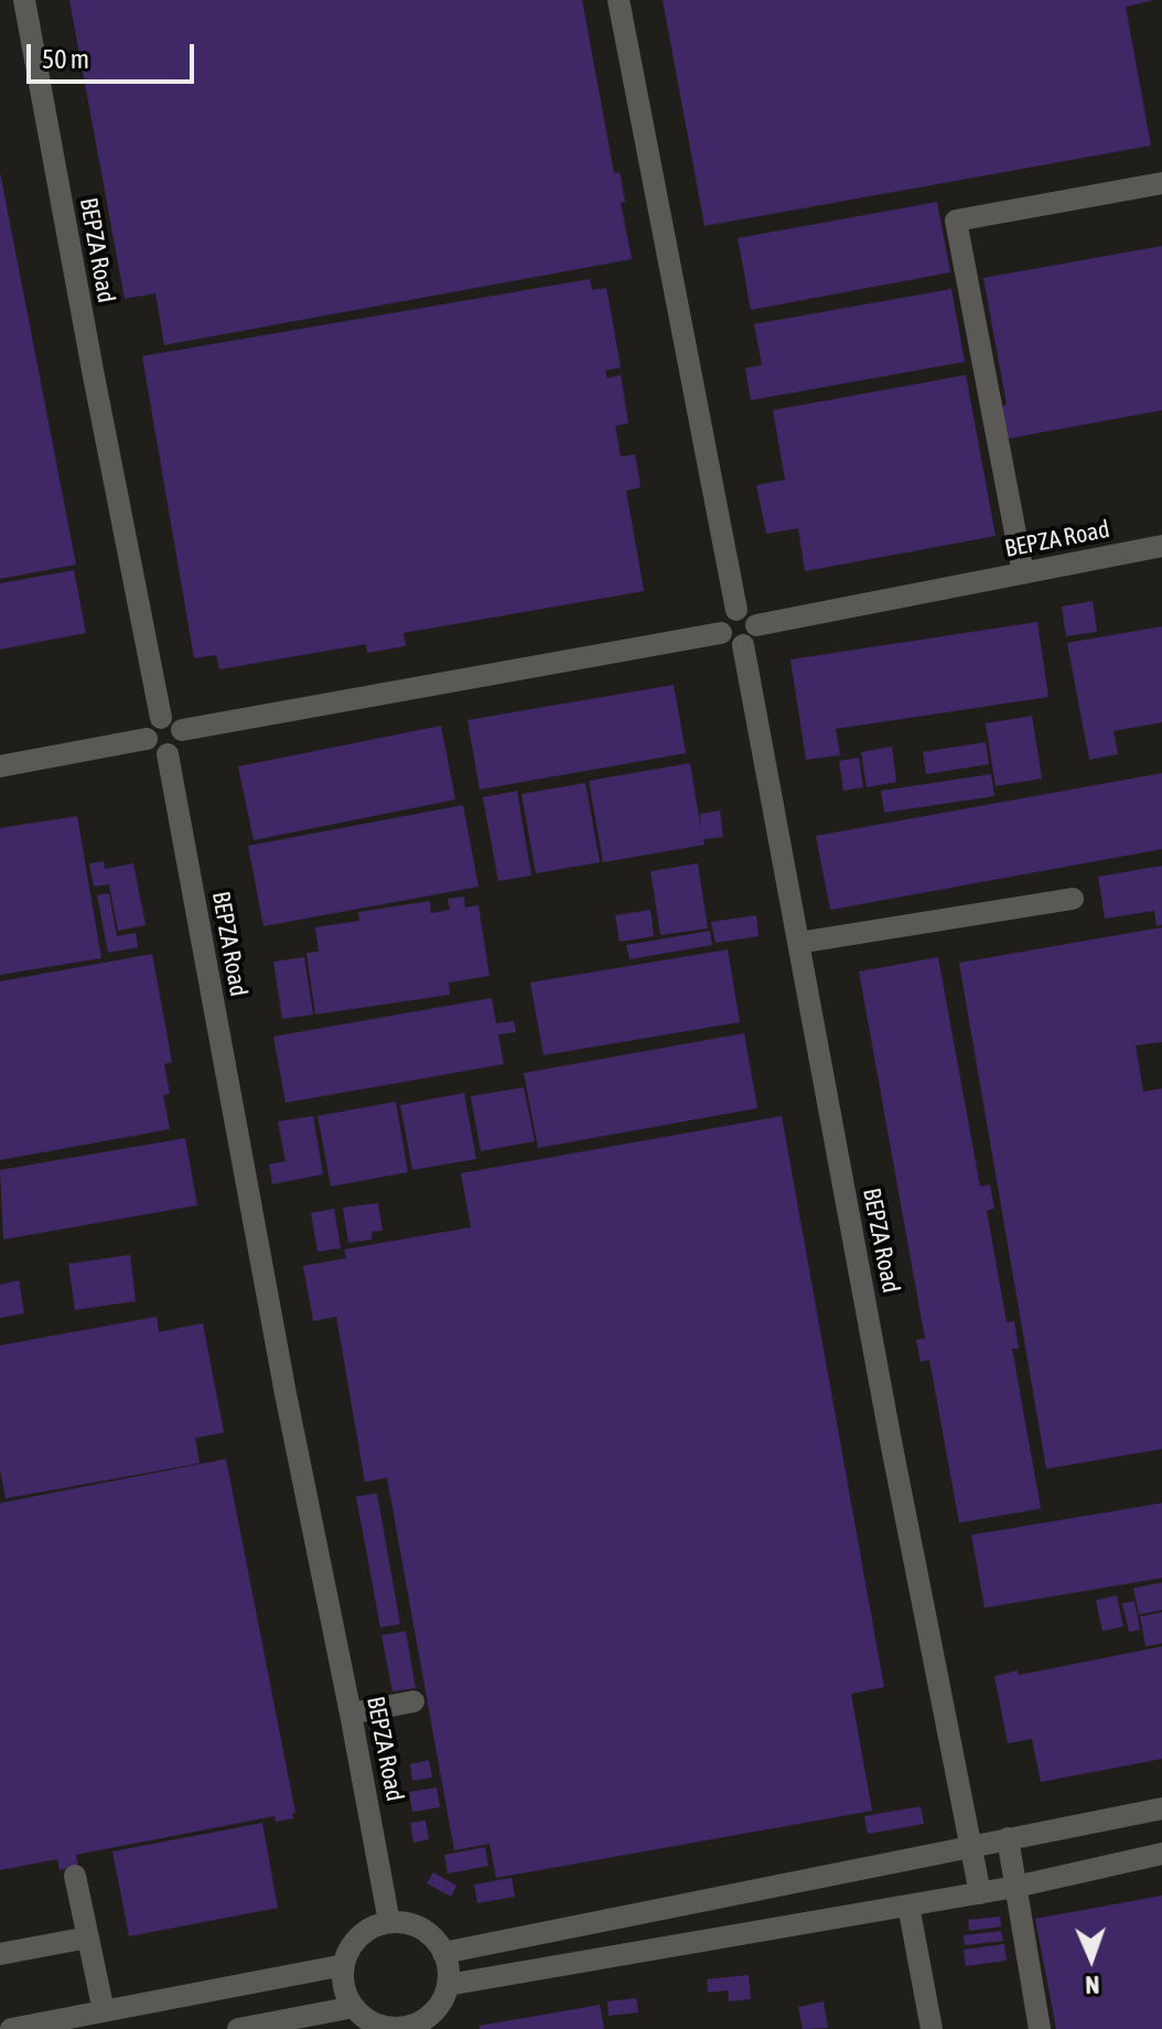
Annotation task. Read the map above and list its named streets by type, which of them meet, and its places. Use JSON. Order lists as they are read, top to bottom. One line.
{"streets":{"lane":["BEPZA Road"]},"scale_bar":"50 m","north":"bottom"}
